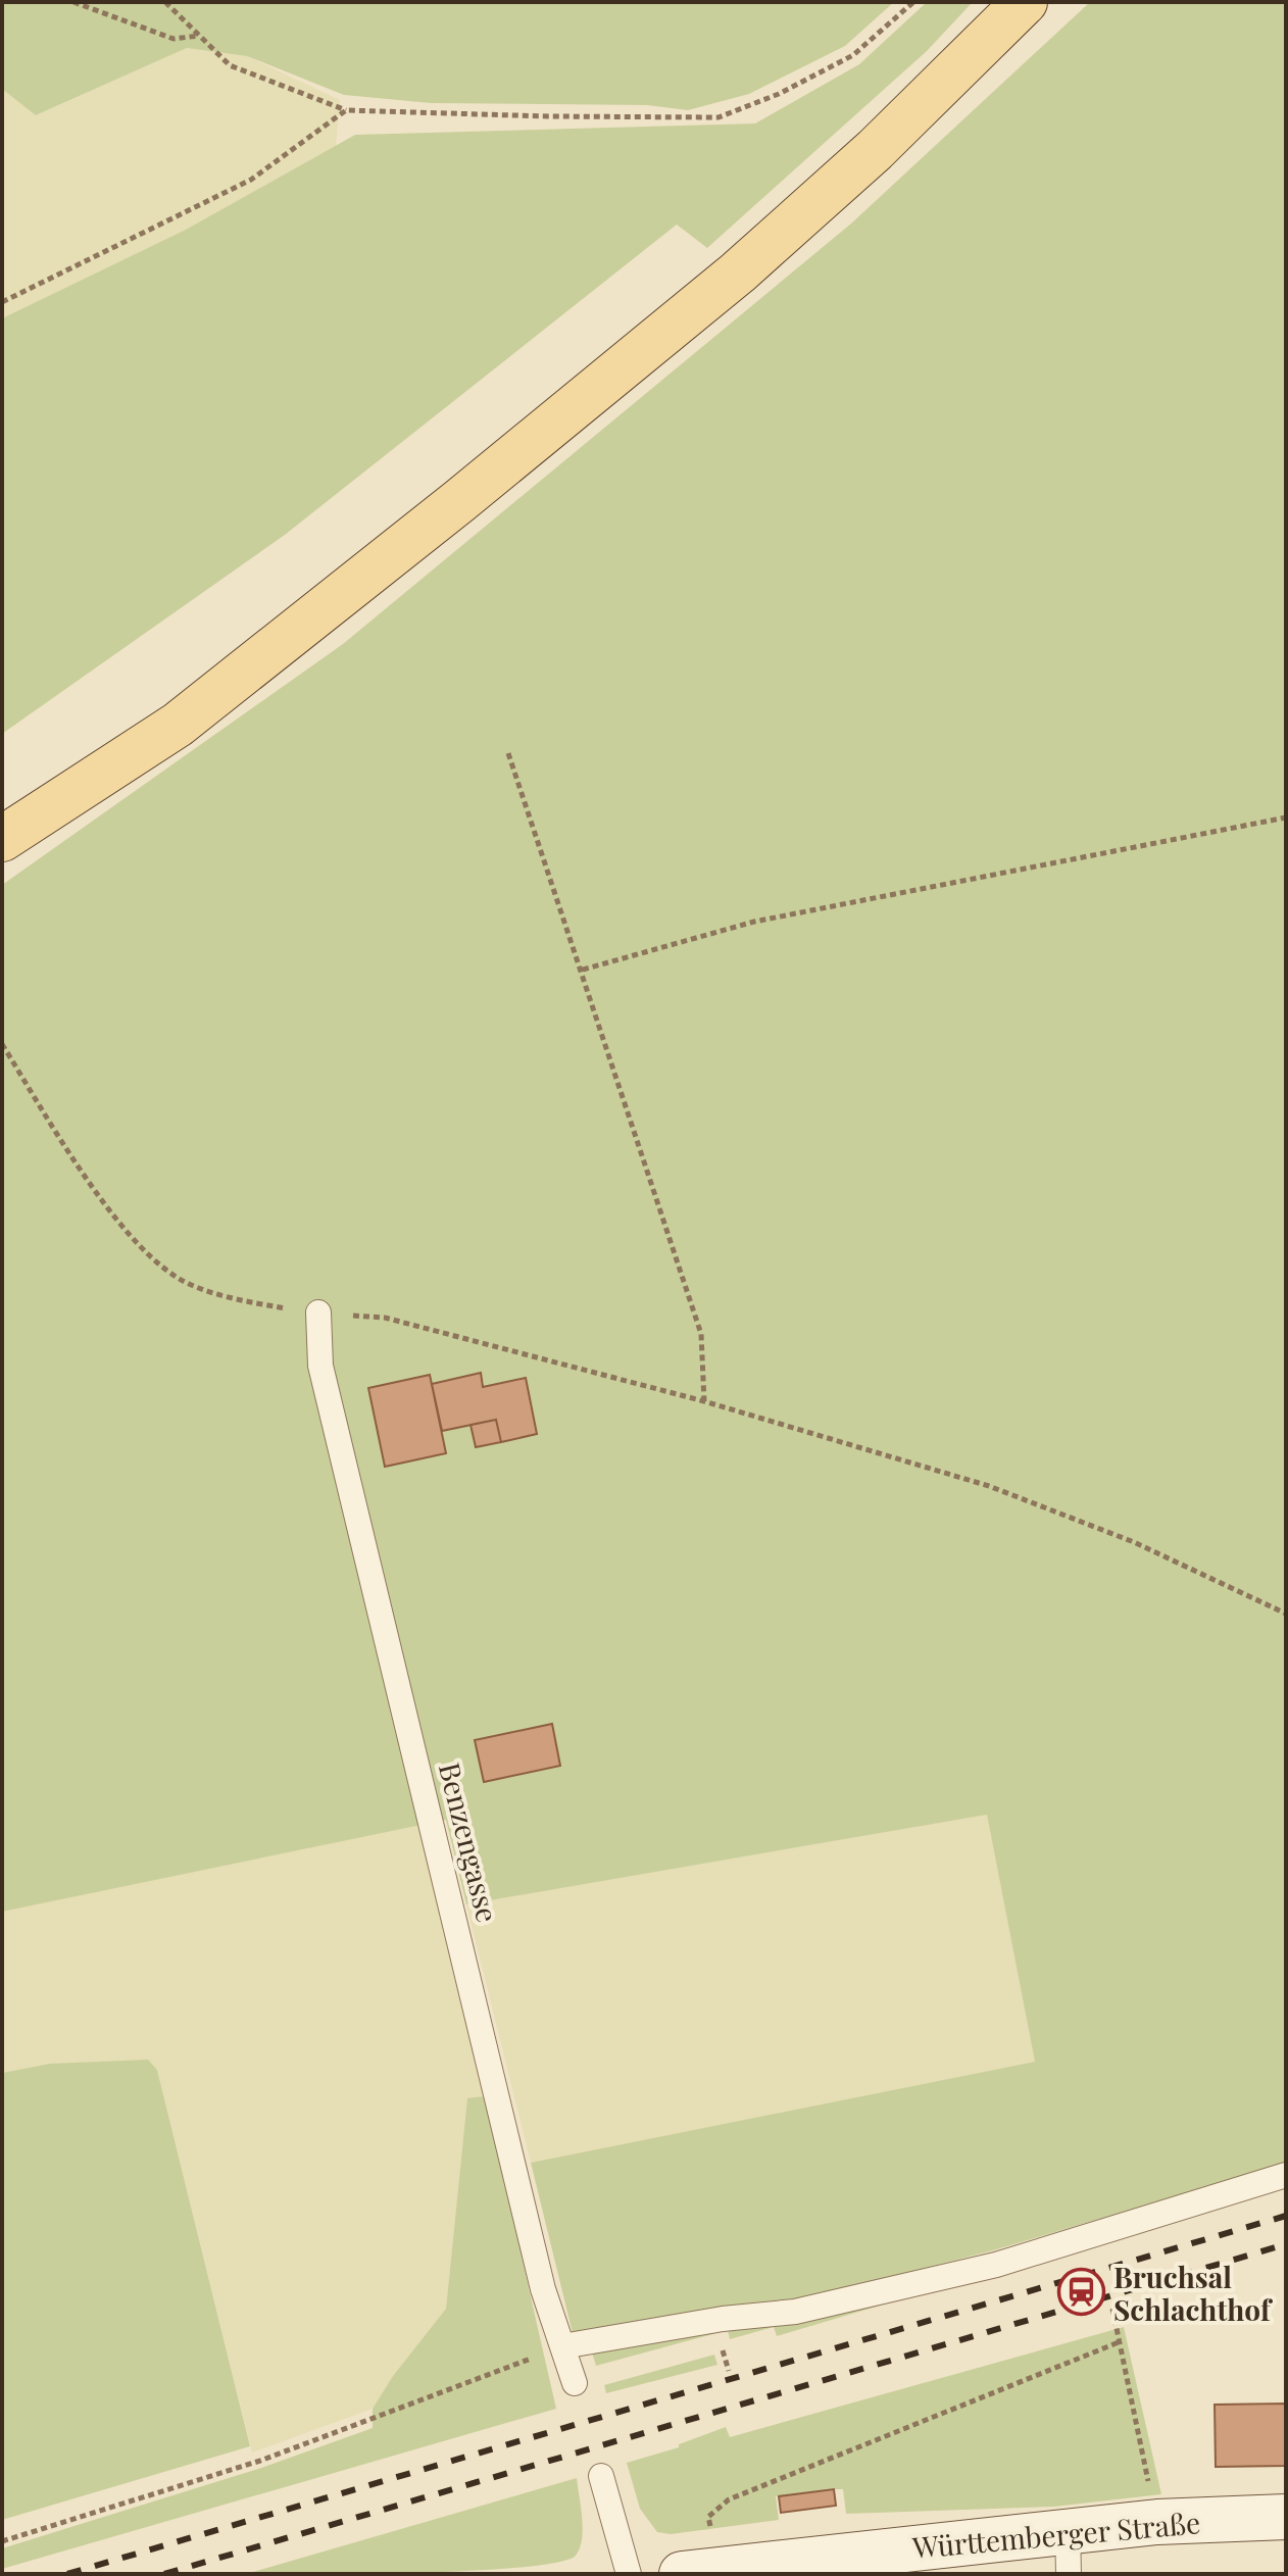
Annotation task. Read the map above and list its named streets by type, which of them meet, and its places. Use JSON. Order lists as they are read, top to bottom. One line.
{"streets":{"main road":["Württemberger Straße"],"lane":["Benzengasse"]},"places":{"station":["Bruchsal Schlachthof"]}}
